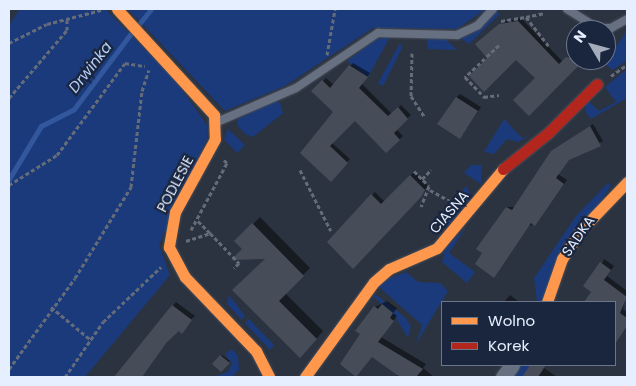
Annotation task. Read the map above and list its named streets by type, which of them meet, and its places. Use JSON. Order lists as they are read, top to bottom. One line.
{"streets":{"street":["PODLESIE","CIASNA","SADKA"]},"water":["Drwinka"],"legend":["Wolno","Korek"],"north":"top left"}
